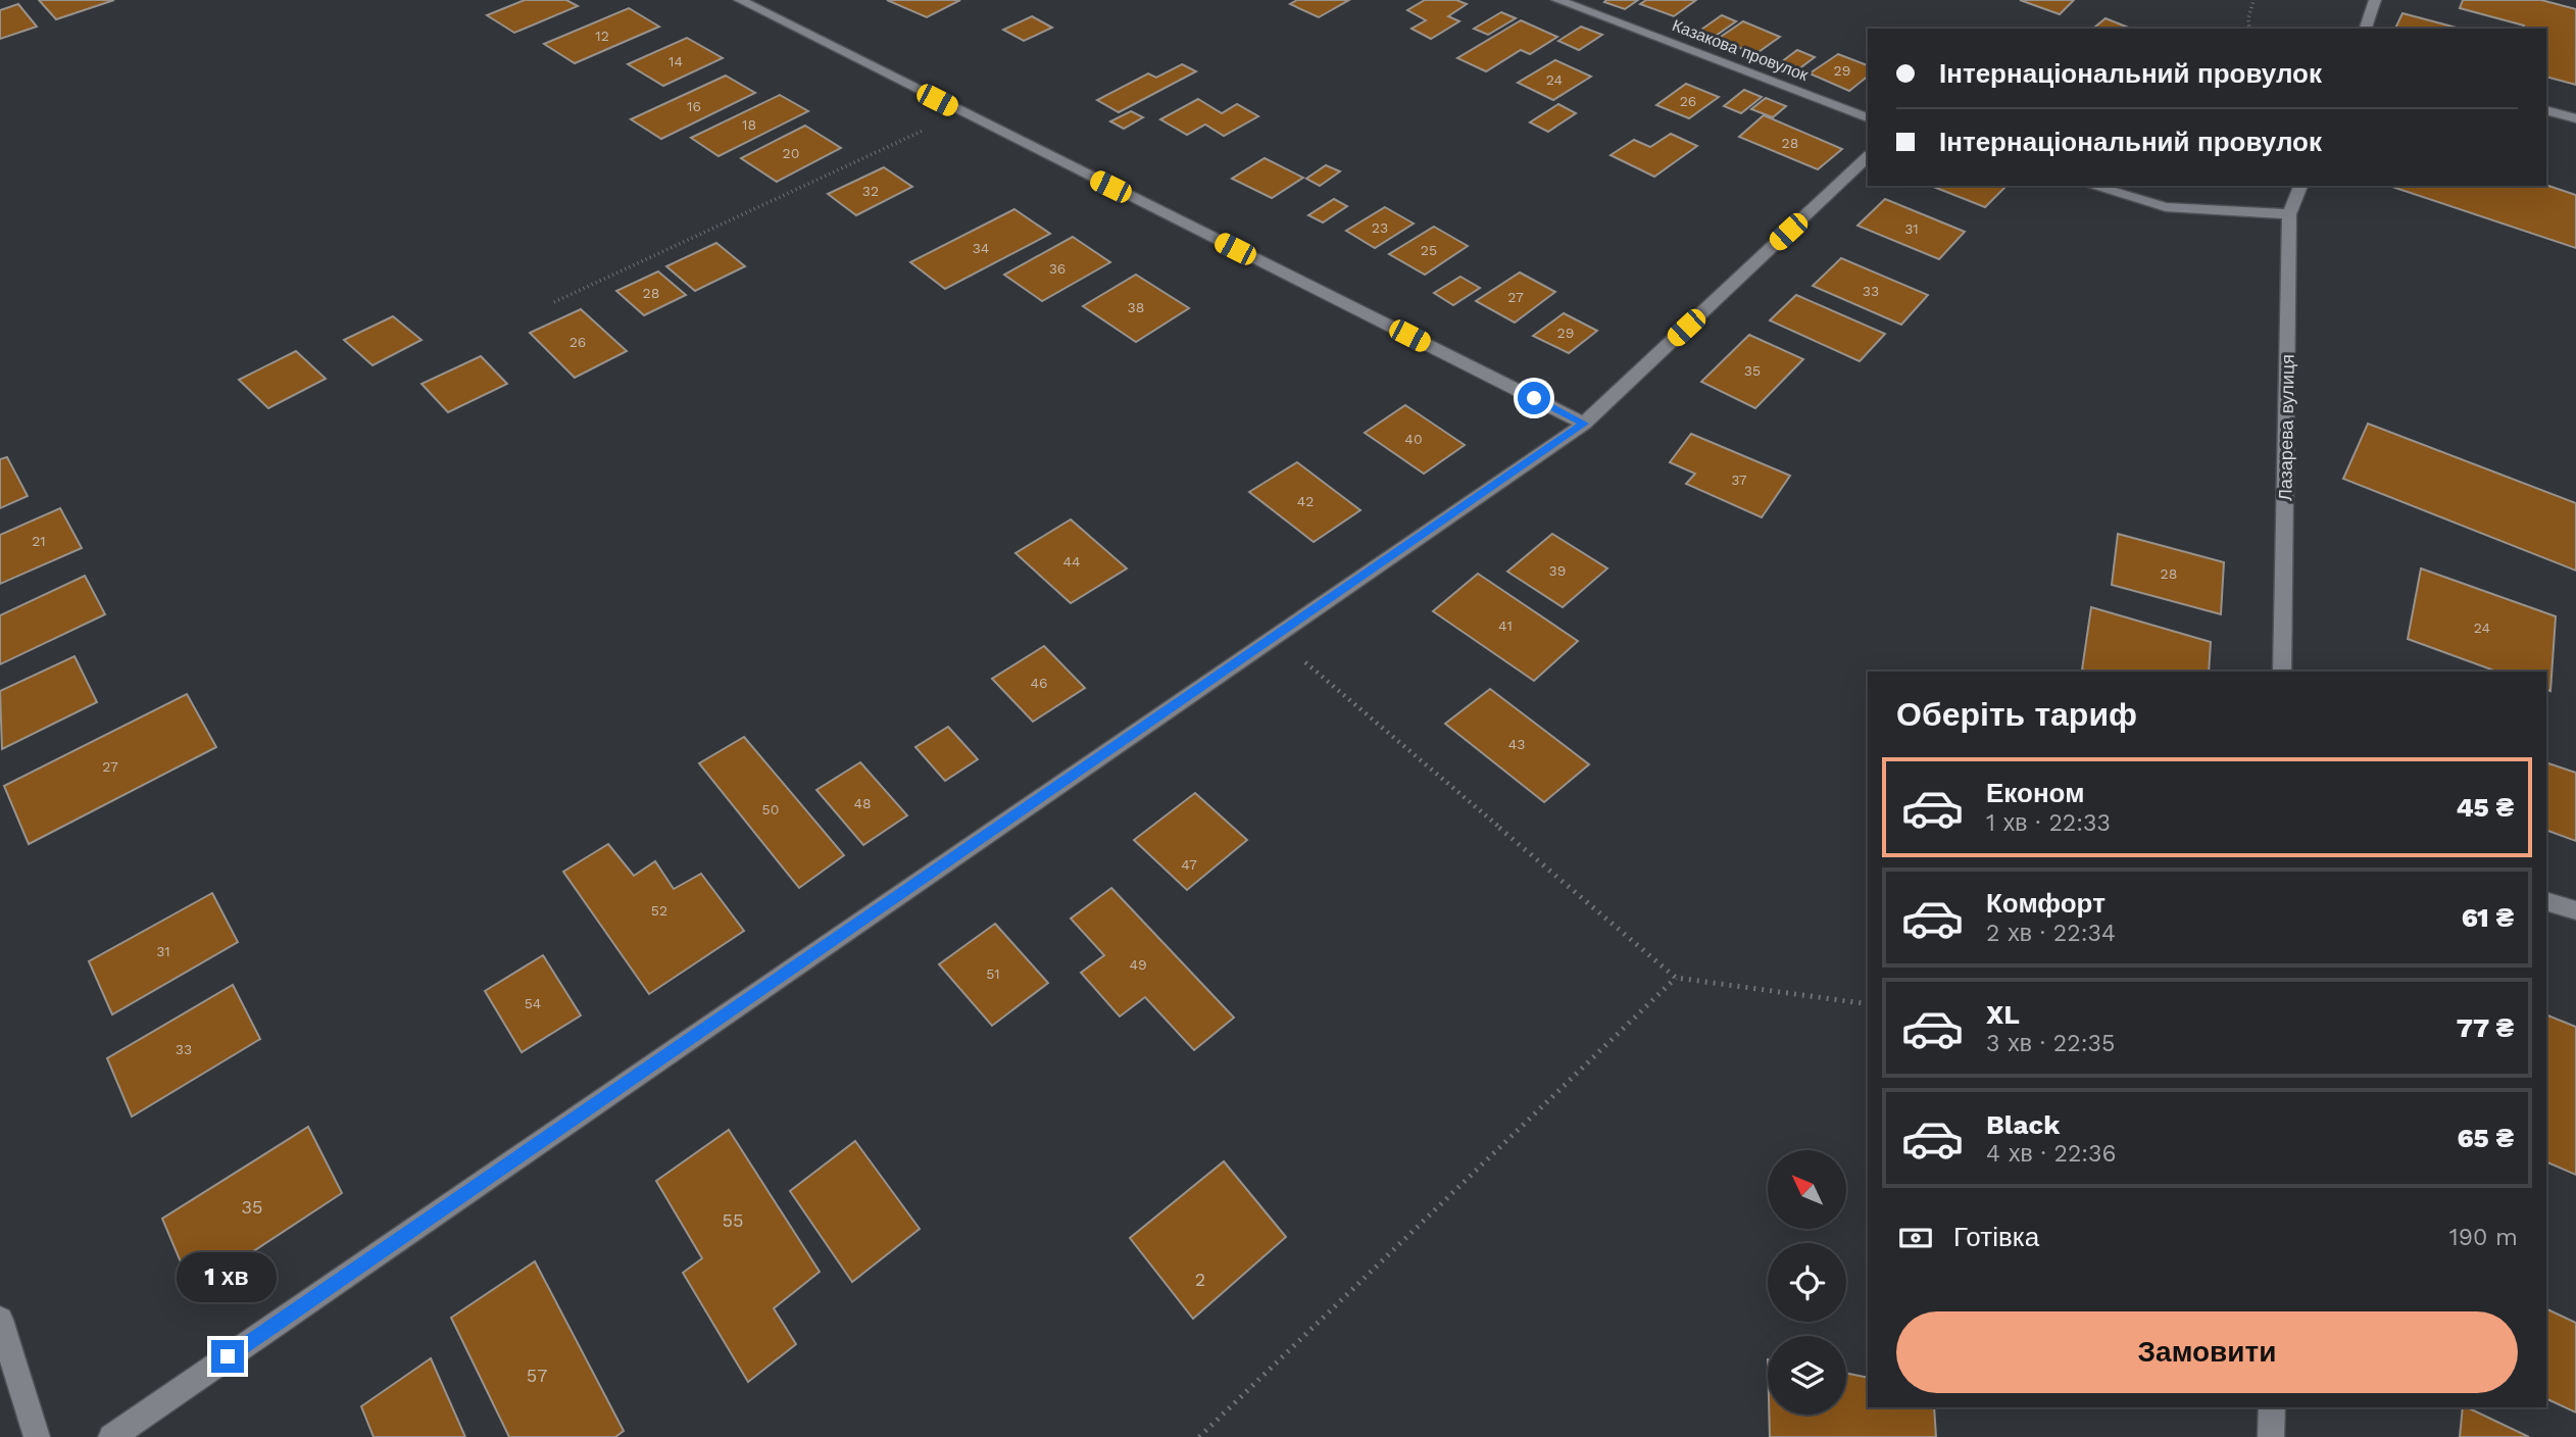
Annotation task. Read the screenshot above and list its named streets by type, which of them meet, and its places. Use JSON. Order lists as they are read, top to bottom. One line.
{"streets":{"street":["Казакова провулок","Лазарева вулиця"]},"house_numbers":["12","14","29","24","26","16","18","28","20","32","23","31","34","25","36","33","28","27","38","29","26","35","40","37","42","21","44","39","28","41","24","46","43","27","48","50","47","52","31","49","51","54","33","35","55","2","57"],"north":"top left","page":{"banner":["Інтернаціональний провулок","Інтернаціональний провулок"],"heading":"Оберіть тариф","list":[{"name":"Економ","note":"1 хв · 22:33","value":"45 ₴"},{"name":"Комфорт","note":"2 хв · 22:34","value":"61 ₴"},{"name":"XL","note":"3 хв · 22:35","value":"77 ₴"},{"name":"Black","note":"4 хв · 22:36","value":"65 ₴"}],"pay":["Готівка","190 m"],"bubble":"1 хв","buttons":"Замовити"}}
